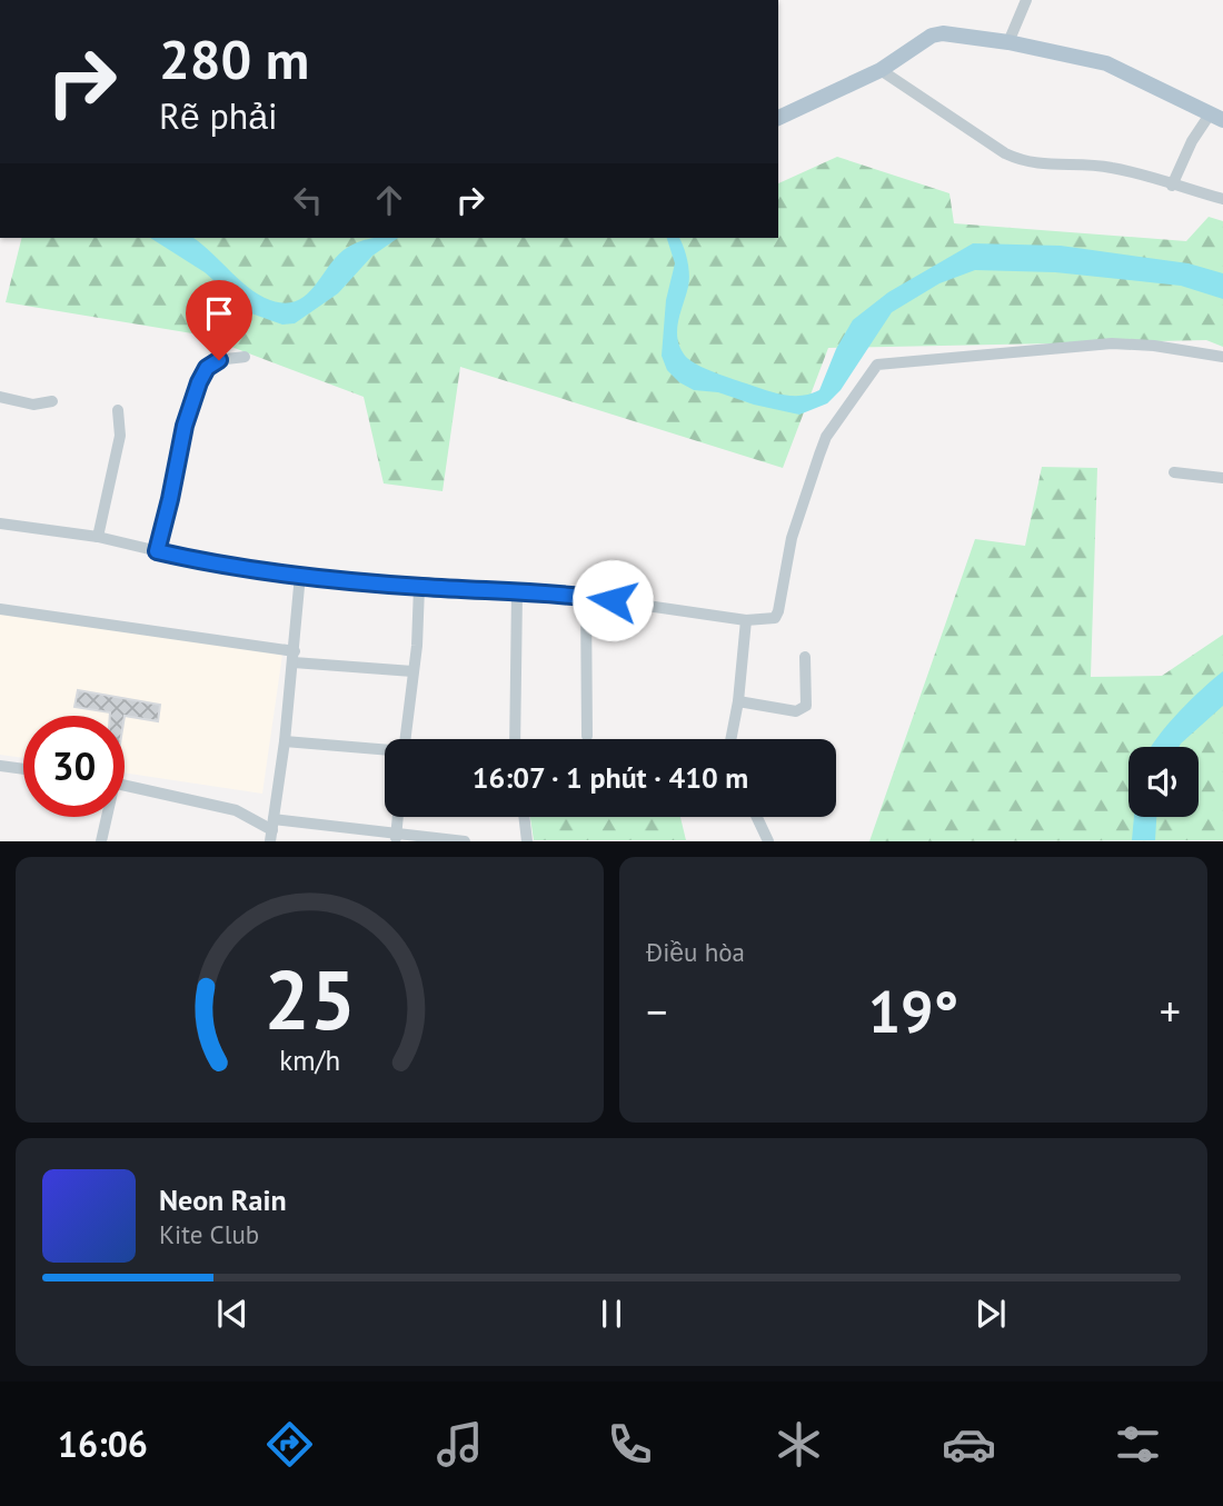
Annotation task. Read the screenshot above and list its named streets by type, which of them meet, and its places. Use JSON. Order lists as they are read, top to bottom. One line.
{"page":{"turn":["280 m","Rẽ phải"],"limit":"30","trip":"16:07 · 1 phút · 410 m","tile":"Điều hòa","heat":["−","19°","+"],"song":["Neon Rain","Kite Club"],"tabs":"16:06","gauge":["25","km/h"]}}
